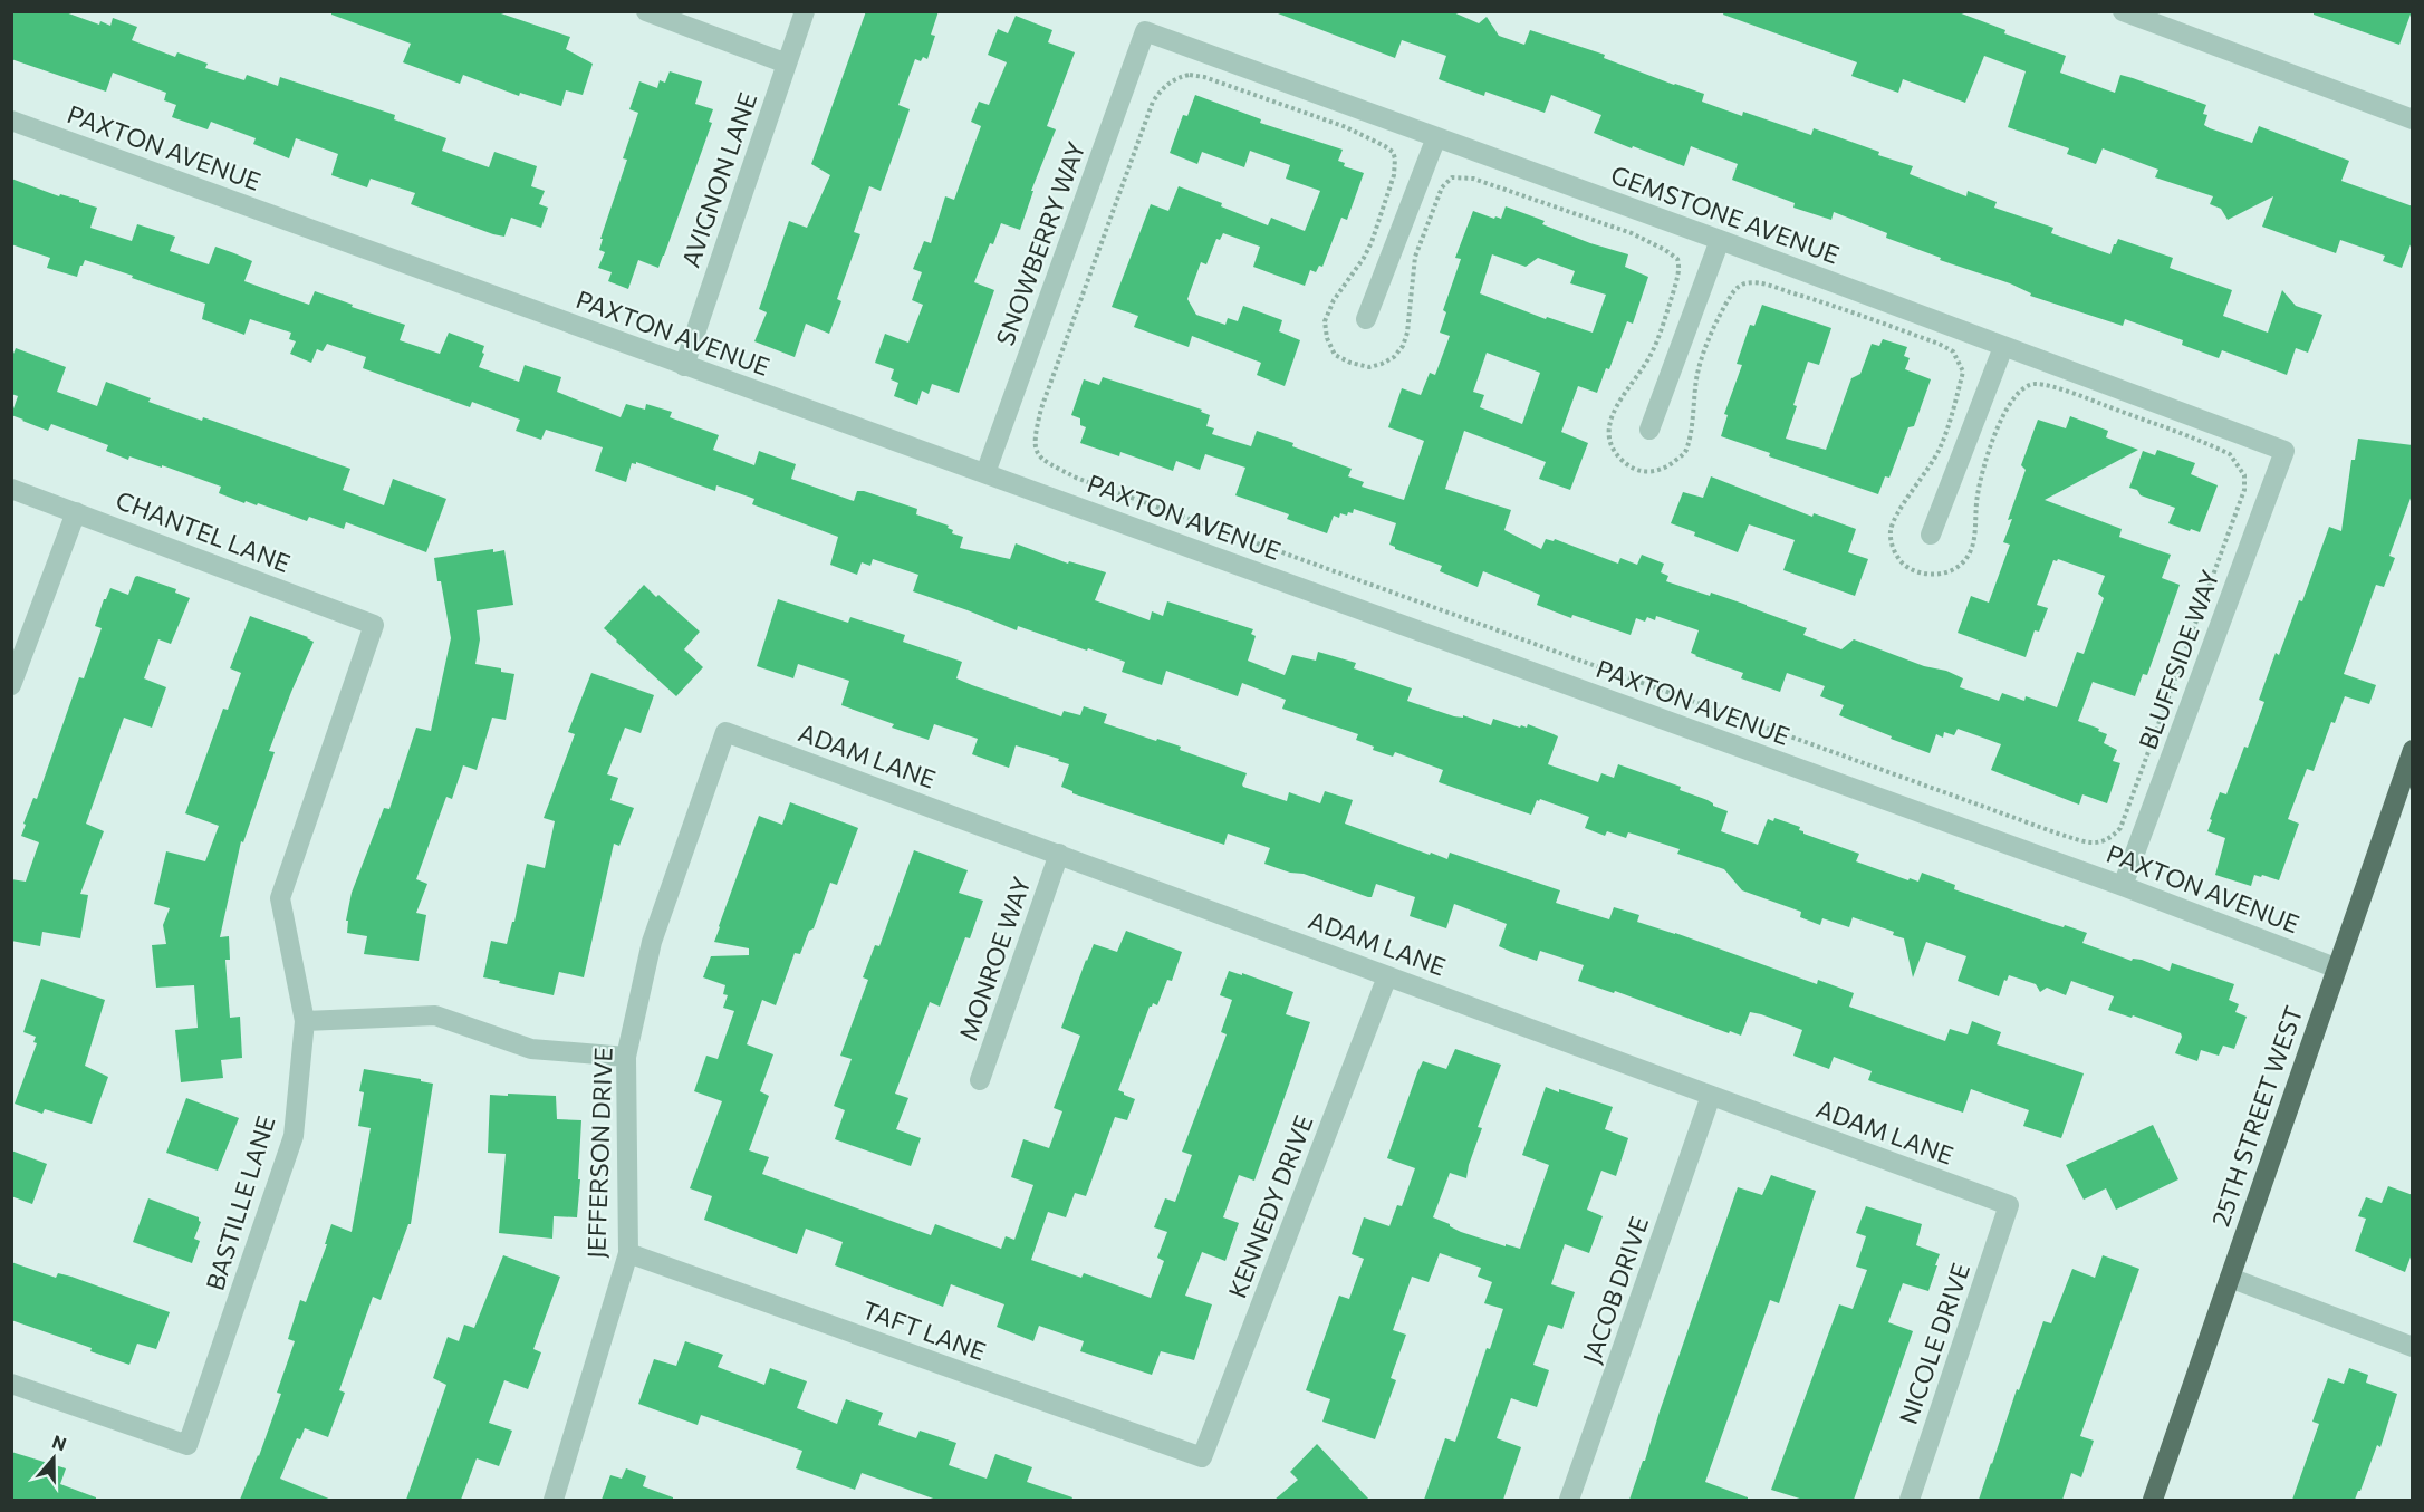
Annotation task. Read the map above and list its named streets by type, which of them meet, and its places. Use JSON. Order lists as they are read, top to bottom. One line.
{"streets":{"main road":["25TH STREET WEST"],"street":["PAXTON AVENUE","AVIGNON LANE","GEMSTONE AVENUE","SNOWBERRY WAY","CHANTEL LANE","BLUFFSIDE WAY","ADAM LANE","MONROE WAY","JEFFERSON DRIVE","BASTILLE LANE","KENNEDY DRIVE","JACOB DRIVE","TAFT LANE","NICOLE DRIVE"]},"crossings":[["PAXTON AVENUE","AVIGNON LANE"],["PAXTON AVENUE","SNOWBERRY WAY"],["PAXTON AVENUE","BLUFFSIDE WAY"],["PAXTON AVENUE","25TH STREET WEST"],["GEMSTONE AVENUE","SNOWBERRY WAY"],["GEMSTONE AVENUE","BLUFFSIDE WAY"],["CHANTEL LANE","BASTILLE LANE"],["ADAM LANE","MONROE WAY"],["ADAM LANE","JEFFERSON DRIVE"],["ADAM LANE","KENNEDY DRIVE"],["ADAM LANE","JACOB DRIVE"],["ADAM LANE","NICOLE DRIVE"],["JEFFERSON DRIVE","TAFT LANE"],["KENNEDY DRIVE","TAFT LANE"]],"north":"top"}
